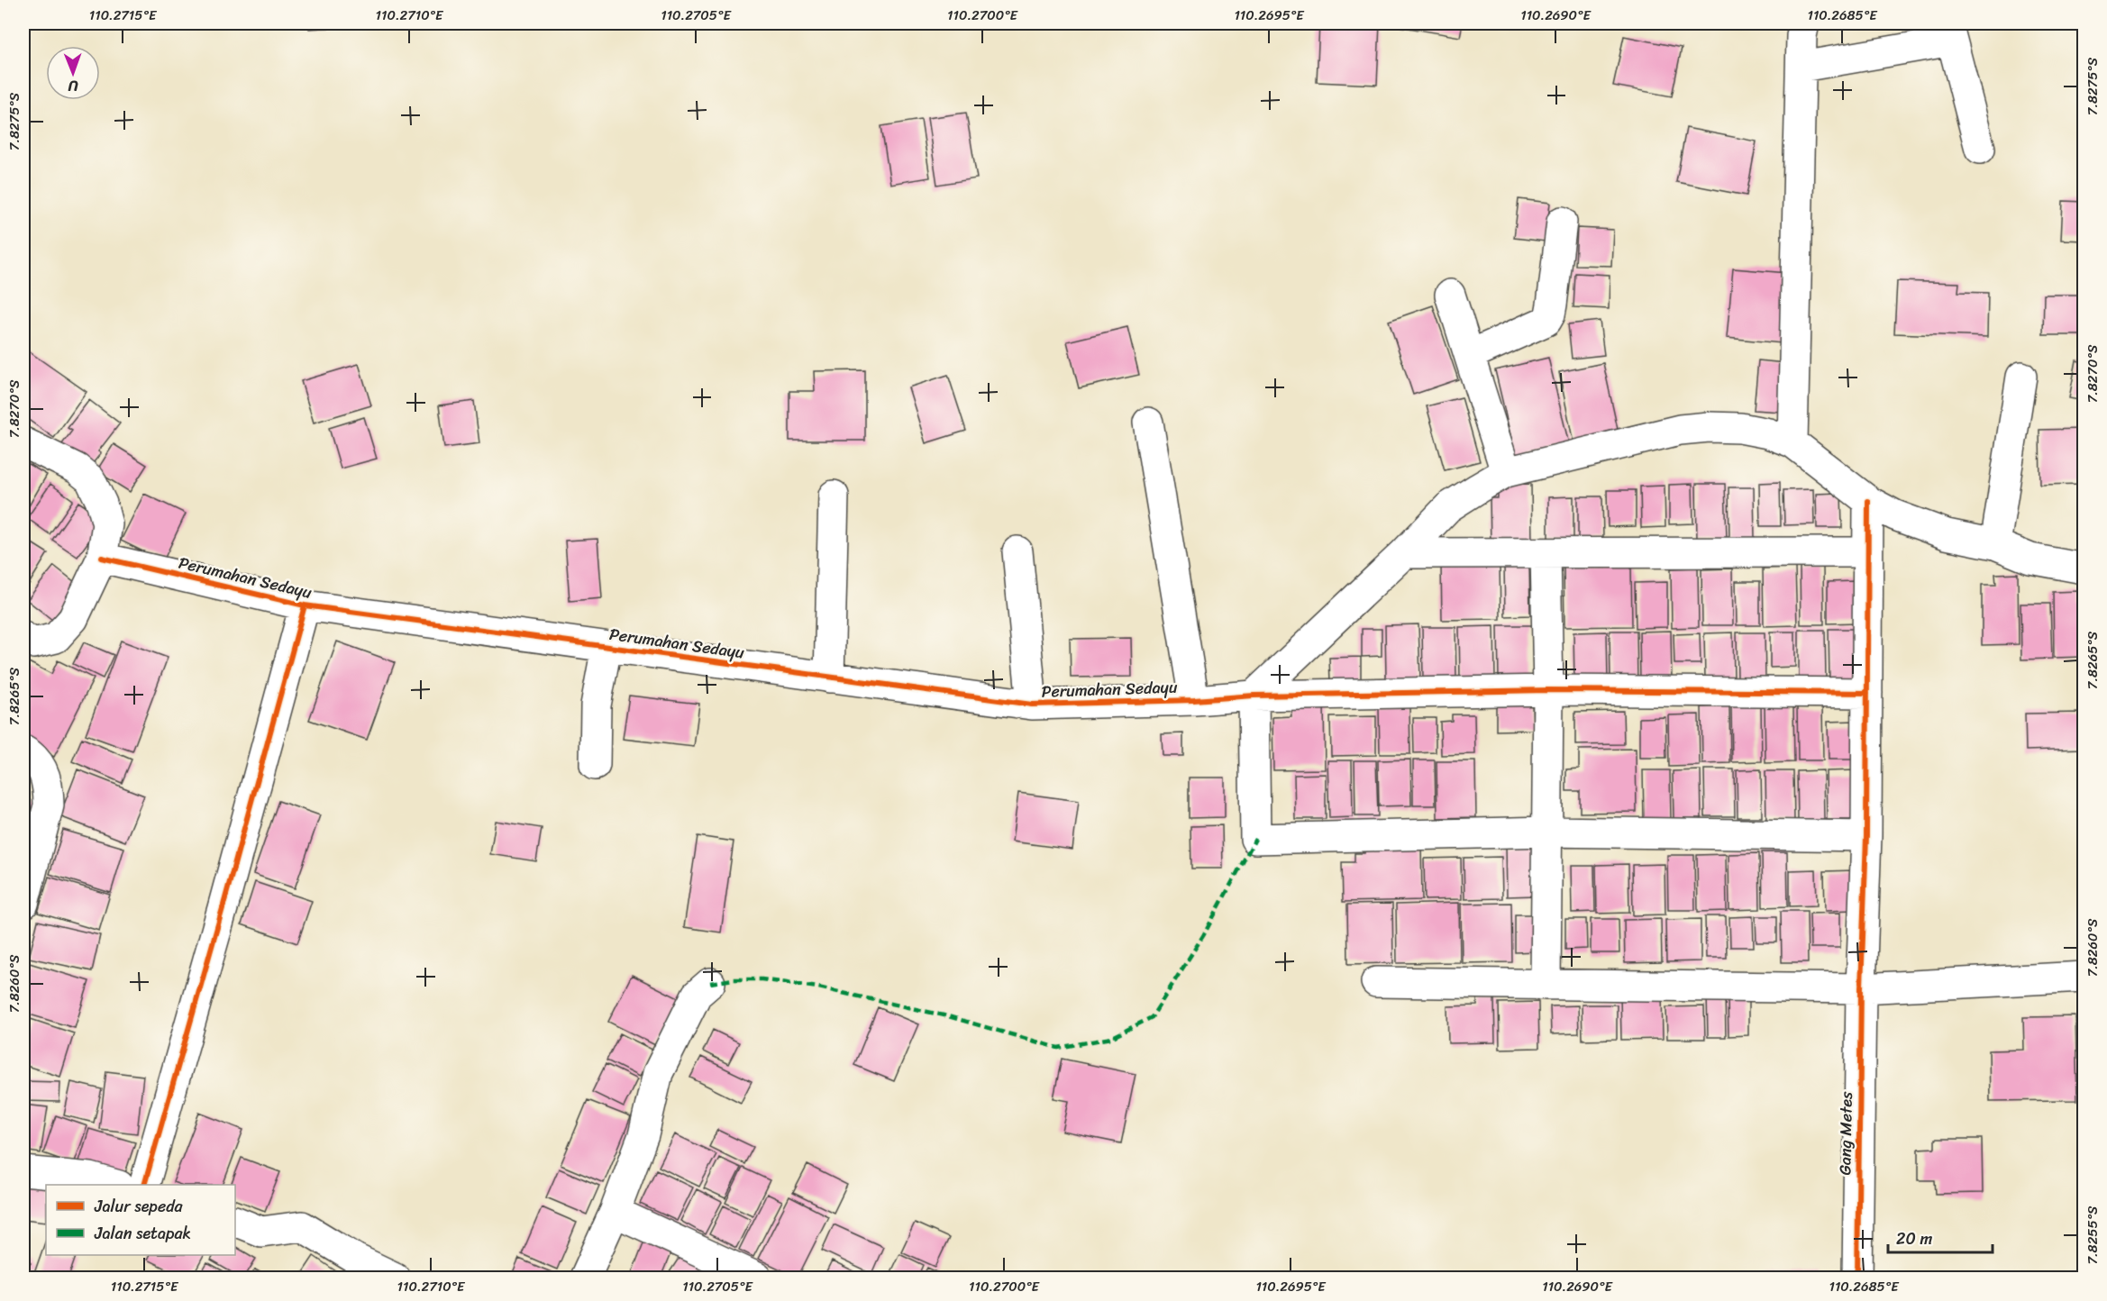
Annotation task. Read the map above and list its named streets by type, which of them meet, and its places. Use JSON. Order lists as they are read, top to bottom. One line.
{"streets":{"street":["Perumahan Sedayu","Gang Metes"]},"crossings":[["Perumahan Sedayu","Gang Metes"]],"legend":["Jalur sepeda","Jalan setapak"],"scale_bar":"20 m","north":"bottom","coordinates":["110.2715°E","110.2710°E","110.2705°E","110.2700°E","110.2695°E","110.2690°E","110.2685°E","7.8275°S","7.8270°S","7.8265°S","7.8260°S","7.8255°S"]}
